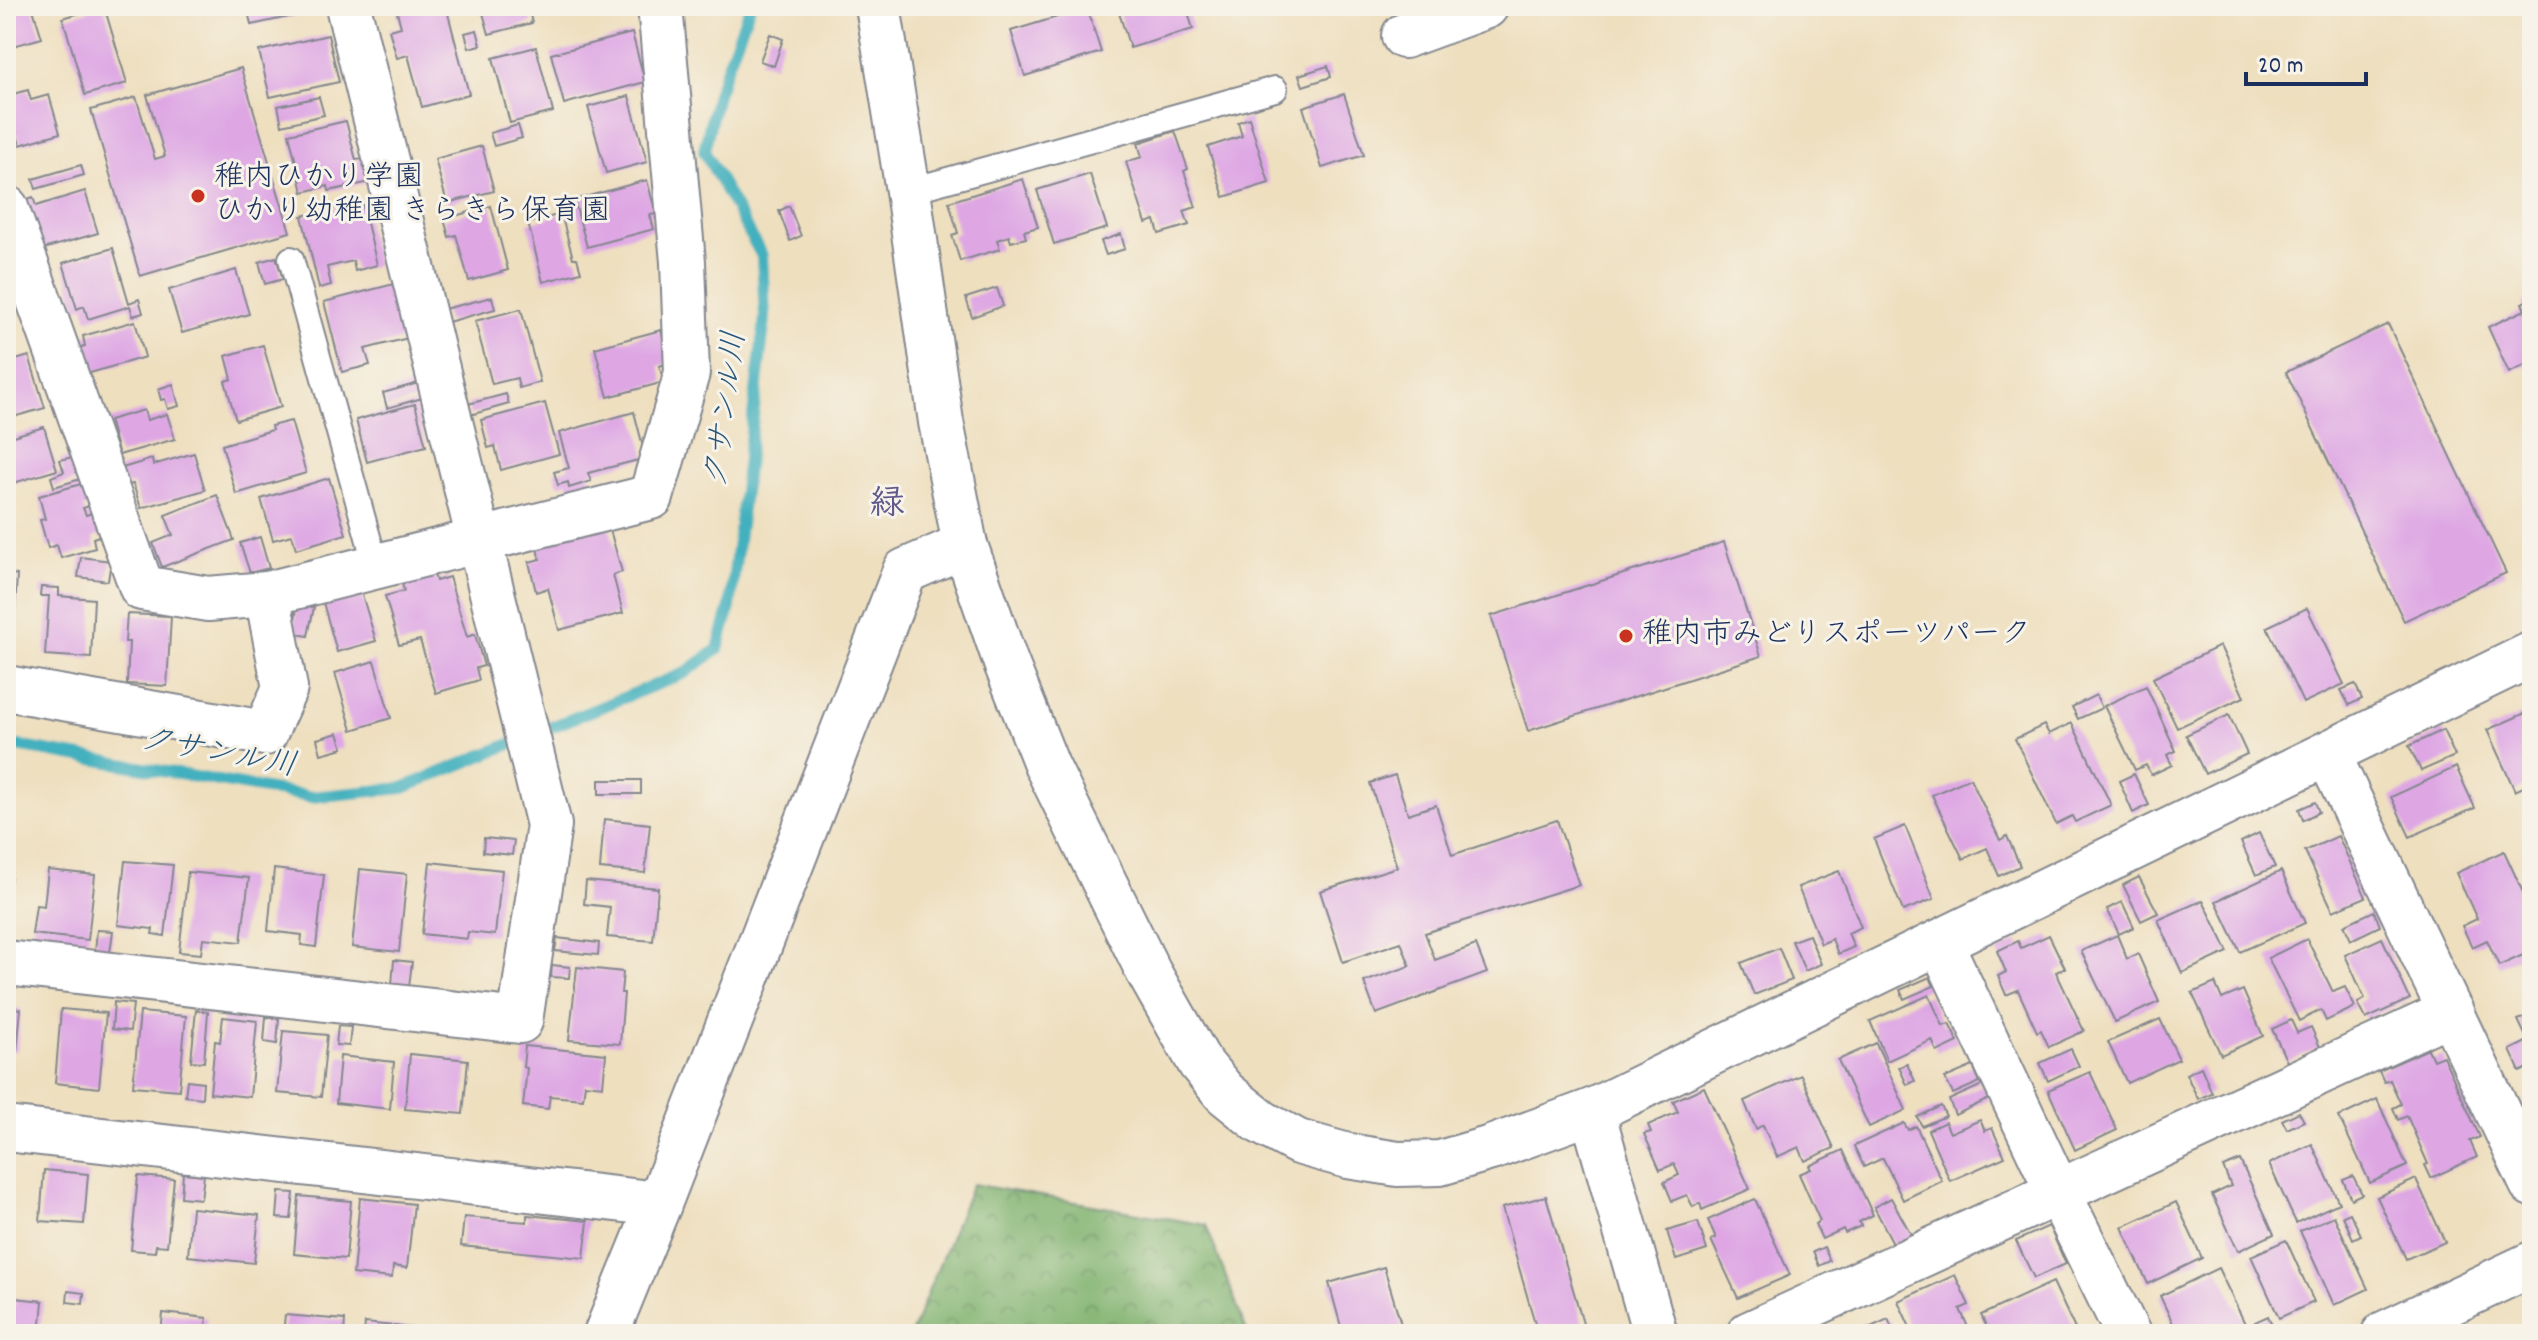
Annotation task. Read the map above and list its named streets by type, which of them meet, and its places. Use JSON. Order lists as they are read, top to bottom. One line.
{"districts":["緑"],"water":["クサンル川"],"places":["稚内ひかり学園 ひかり幼稚園 きらきら保育園","稚内市みどりスポーツパーク"],"scale_bar":"20 m"}
